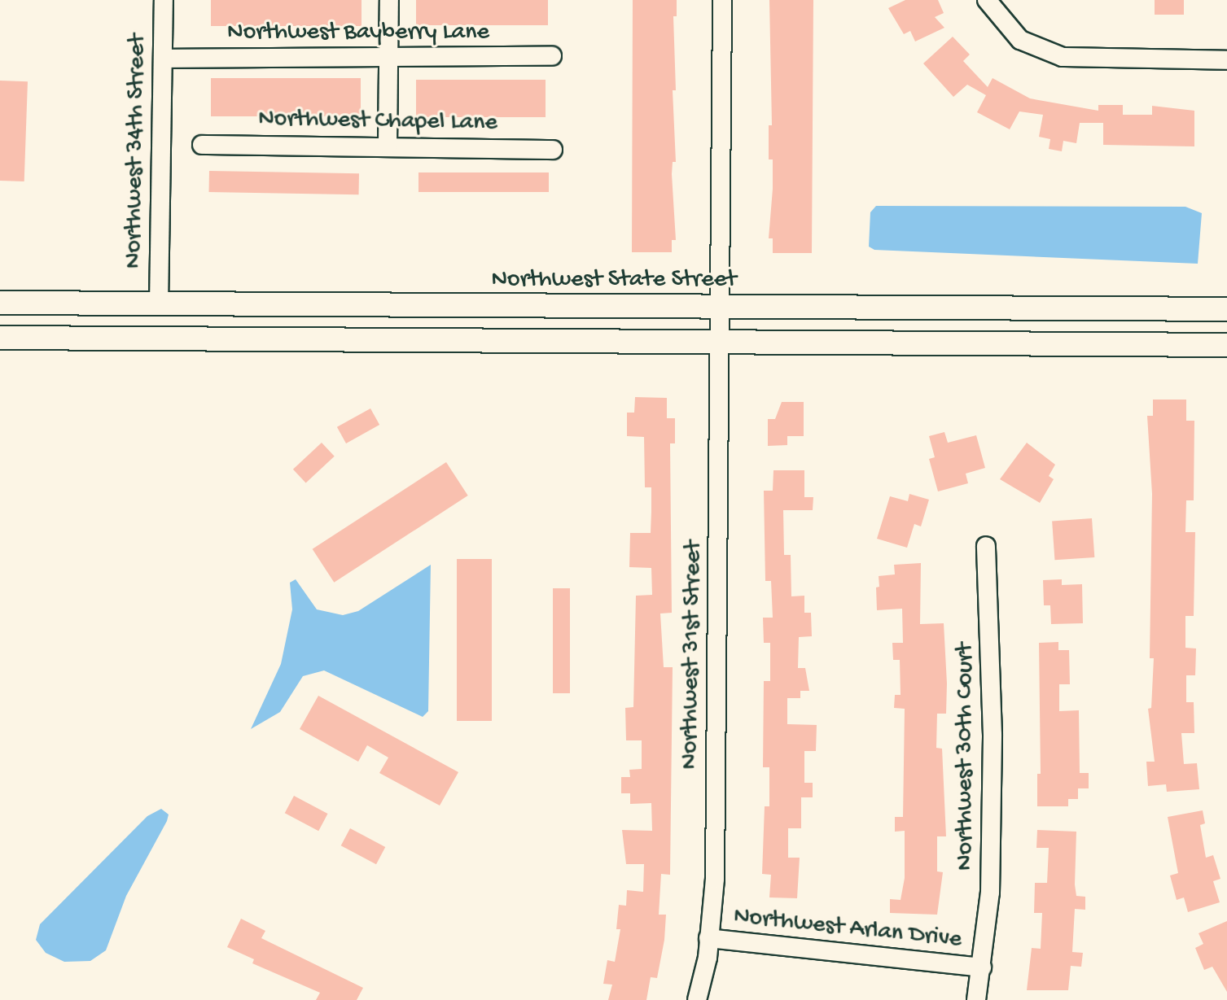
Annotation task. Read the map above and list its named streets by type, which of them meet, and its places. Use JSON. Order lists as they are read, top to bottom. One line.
{"streets":{"main road":["Northwest State Street"],"street":["Northwest Bayberry Lane","Northwest Chapel Lane","Northwest 34th Street","Northwest 31st Street","Northwest 30th Court","Northwest Arlan Drive"]},"crossings":[["Northwest Bayberry Lane","Northwest 34th Street"],["Northwest 34th Street","Northwest State Street"],["Northwest State Street","Northwest 31st Street"],["Northwest 31st Street","Northwest Arlan Drive"],["Northwest 30th Court","Northwest Arlan Drive"]]}
